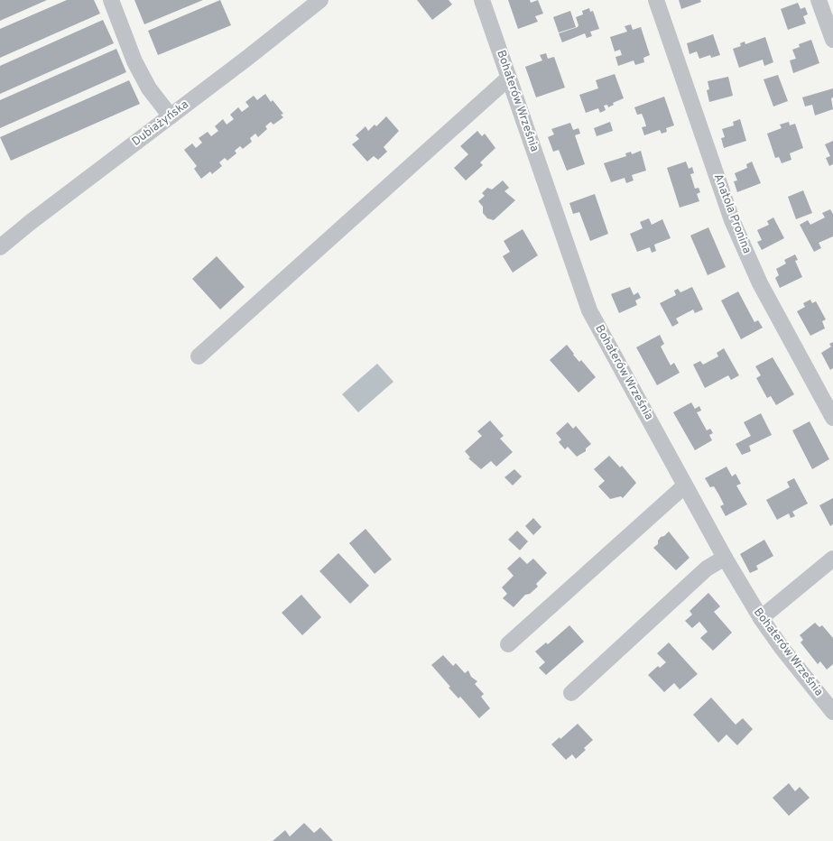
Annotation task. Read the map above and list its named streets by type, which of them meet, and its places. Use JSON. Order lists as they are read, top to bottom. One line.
{"streets":{"street":["Bohaterów Września","Dubiażyńska","Anatola Pronina"]}}
